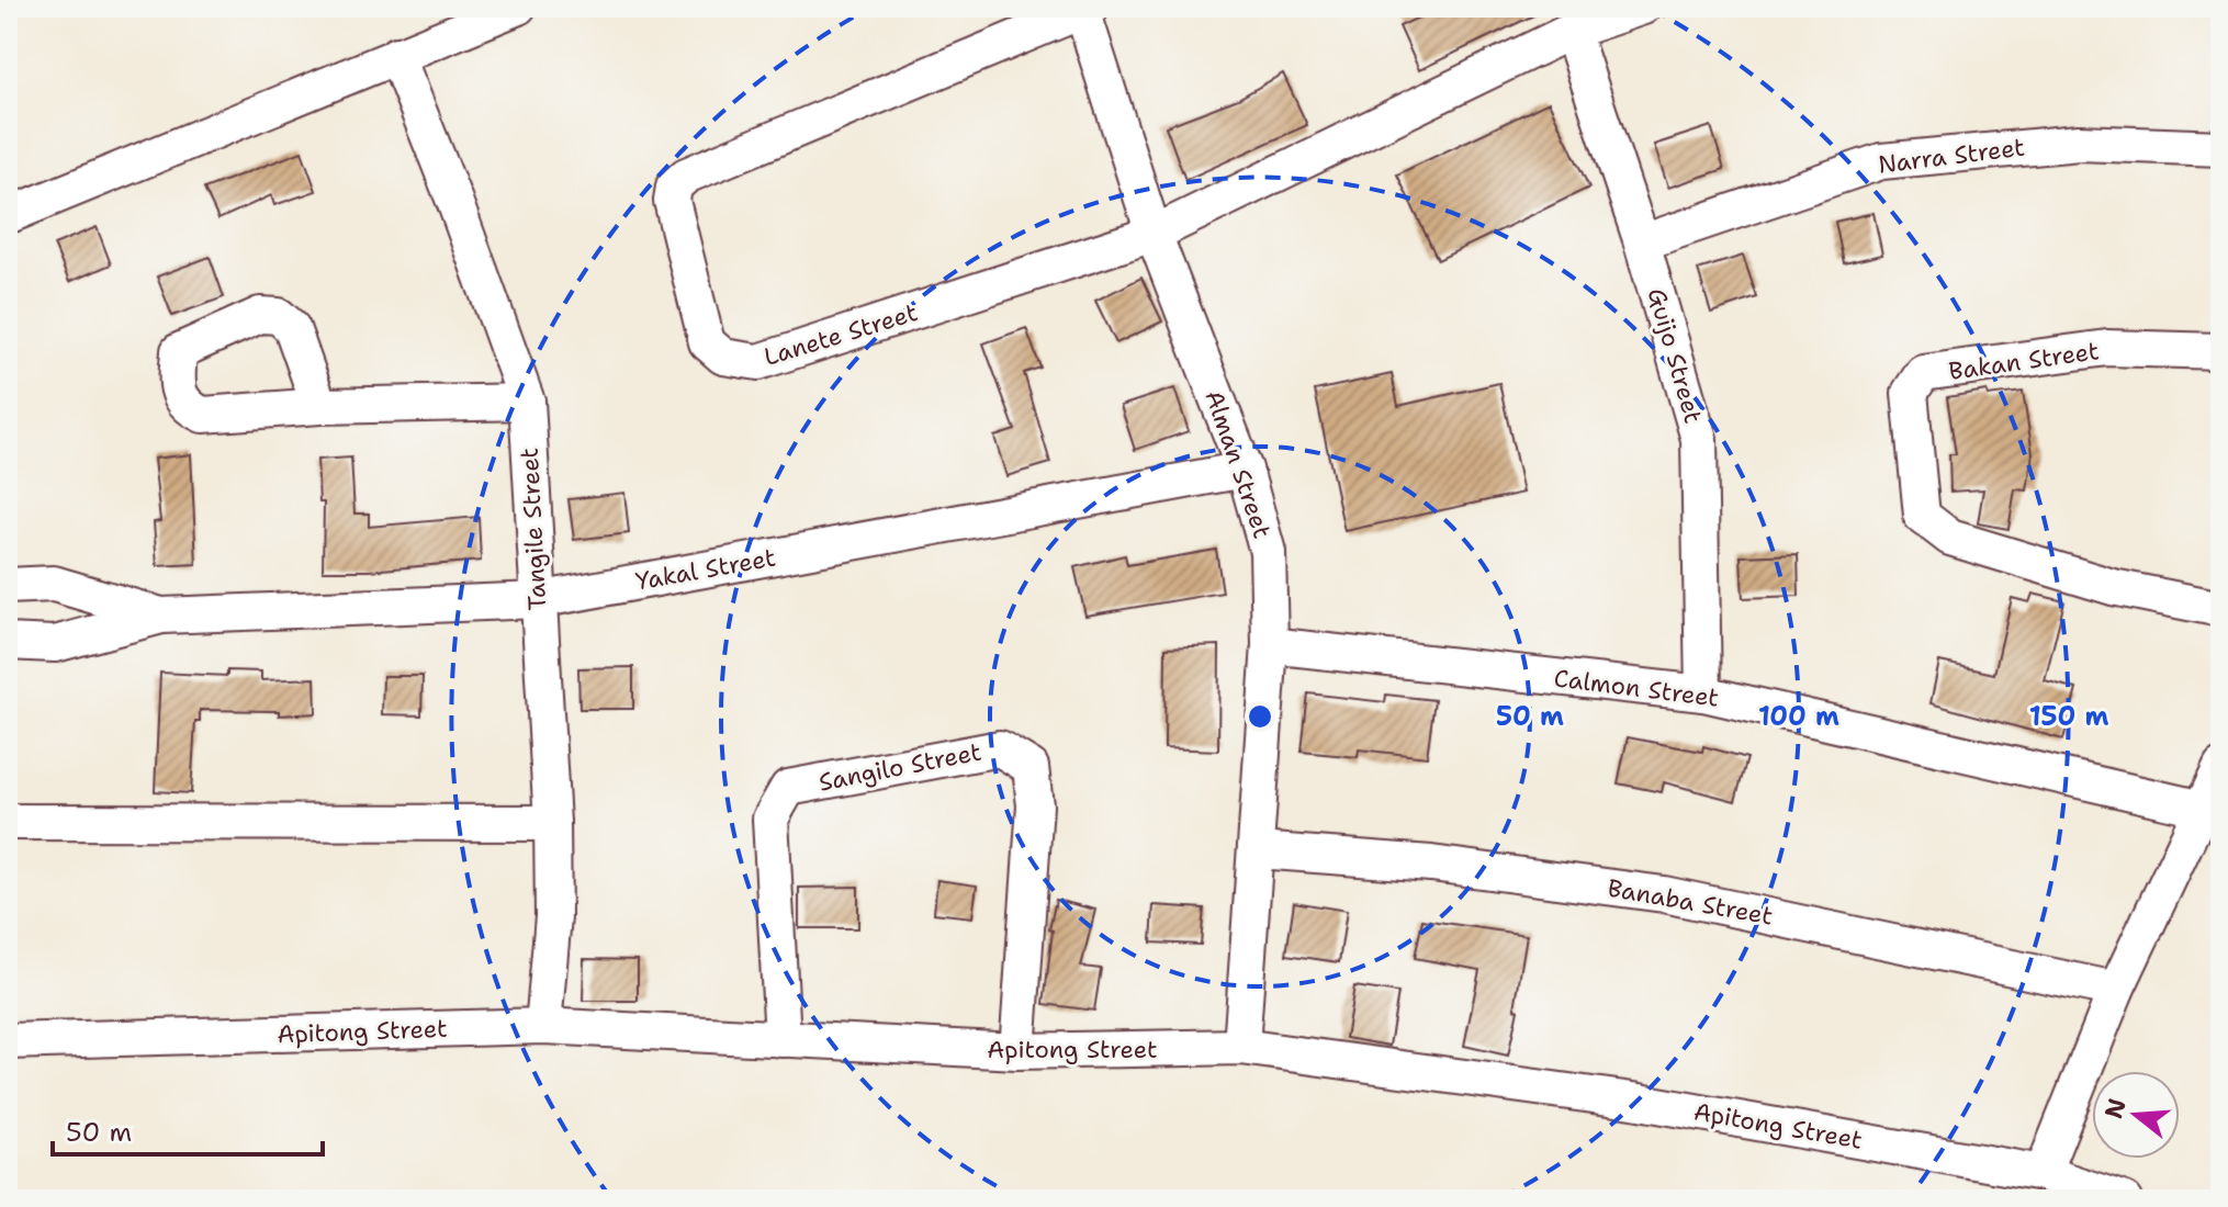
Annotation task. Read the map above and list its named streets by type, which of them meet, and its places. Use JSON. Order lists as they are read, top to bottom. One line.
{"streets":{"street":["Narra Street","Lanete Street","Guijo Street","Bakan Street","Alman Street","Tangile Street","Yakal Street","Calmon Street","Sangilo Street","Banaba Street","Apitong Street"]},"crossings":[["Narra Street","Guijo Street"],["Lanete Street","Guijo Street"],["Lanete Street","Alman Street"],["Guijo Street","Calmon Street"],["Alman Street","Yakal Street"],["Alman Street","Calmon Street"],["Alman Street","Banaba Street"],["Alman Street","Apitong Street"],["Tangile Street","Yakal Street"],["Tangile Street","Apitong Street"],["Sangilo Street","Apitong Street"]],"scale_bar":"50 m","north":"left","rings":["50 m","100 m","150 m"]}
